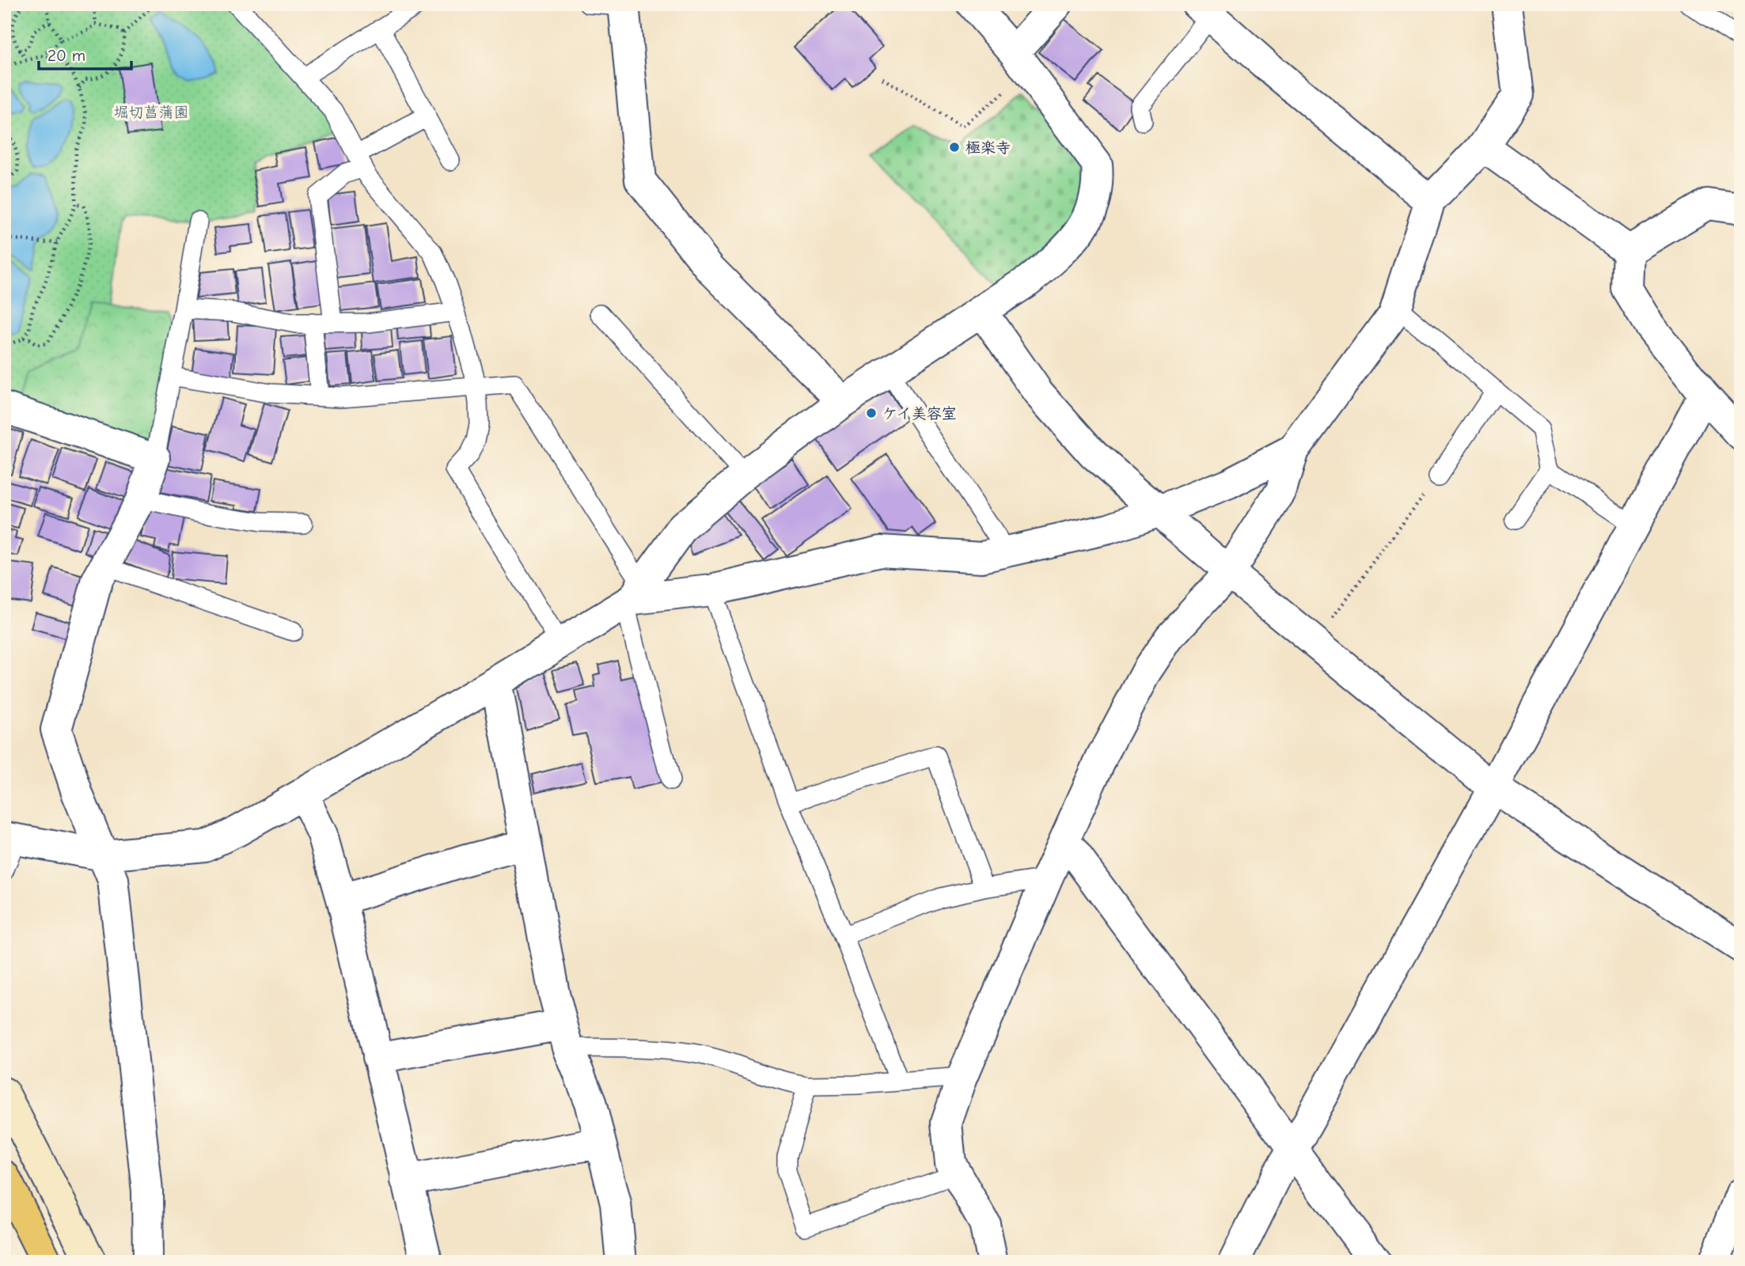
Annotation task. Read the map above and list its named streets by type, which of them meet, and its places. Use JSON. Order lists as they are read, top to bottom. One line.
{"parks":["堀切菖蒲園"],"places":["極楽寺","ケイ美容室"],"scale_bar":"20 m"}
